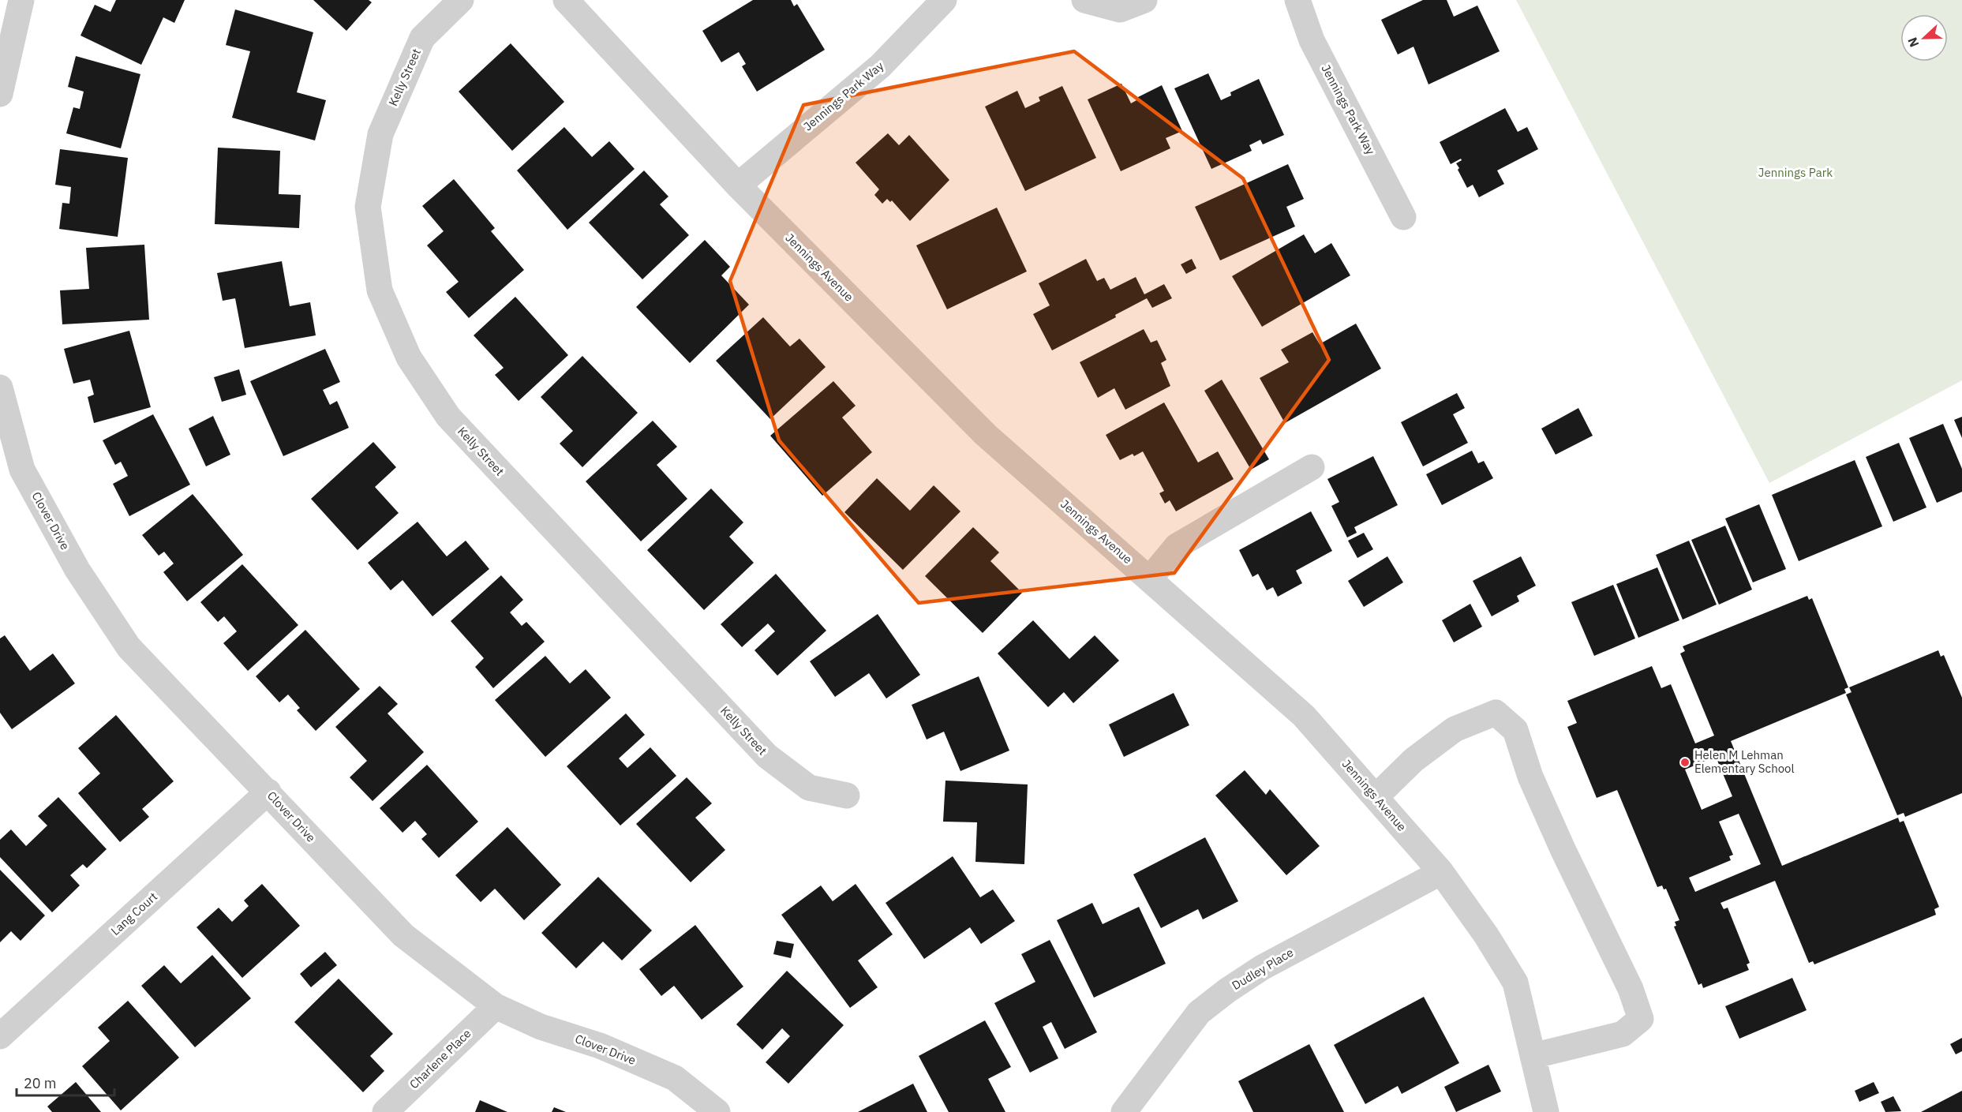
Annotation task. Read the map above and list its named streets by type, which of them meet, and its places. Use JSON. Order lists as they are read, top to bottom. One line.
{"streets":{"street":["Kelly Street","Jennings Park Way","Jennings Avenue","Clover Drive","Lang Court","Dudley Place","Charlene Place"]},"crossings":[["Jennings Park Way","Jennings Avenue"],["Jennings Avenue","Dudley Place"],["Clover Drive","Lang Court"],["Clover Drive","Charlene Place"]],"parks":["Jennings Park"],"places":["Helen M Lehman Elementary School"],"scale_bar":"20 m","north":"left"}
